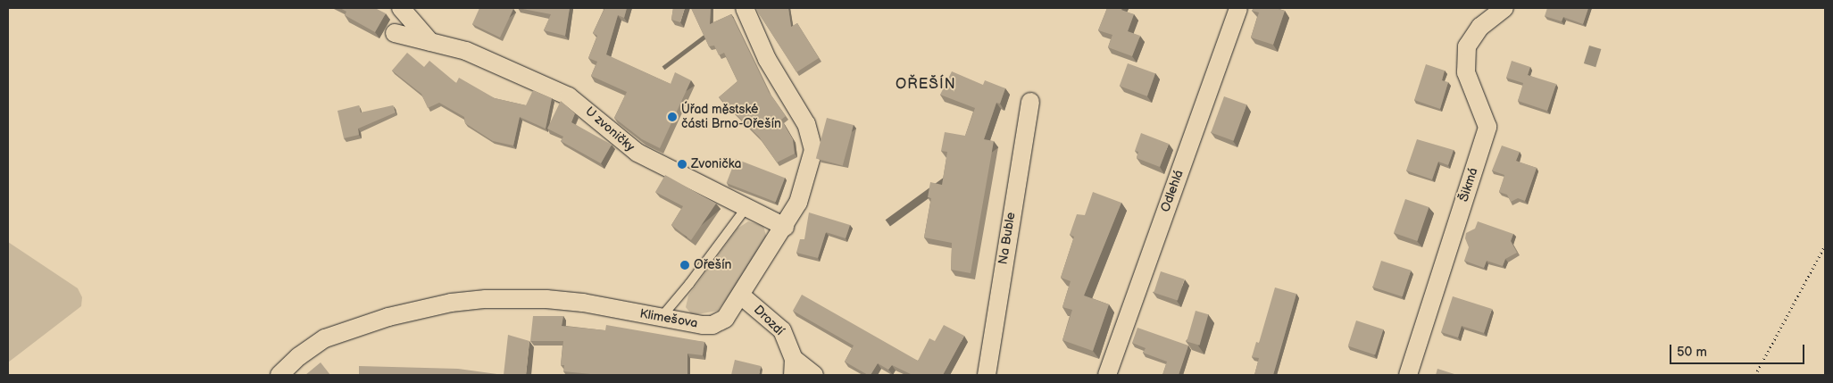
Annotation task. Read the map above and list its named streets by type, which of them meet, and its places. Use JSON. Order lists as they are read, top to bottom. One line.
{"streets":{"street":["U zvoničky","Šikmá","Odlehlá","Na Buble","Klimešova","Drozdí"]},"crossings":[["U zvoničky","Klimešova"],["Klimešova","Drozdí"]],"districts":["OŘEŠÍN"],"places":["Úřad městské části Brno-Ořešín","Zvonička","Ořešín"],"scale_bar":"50 m"}
